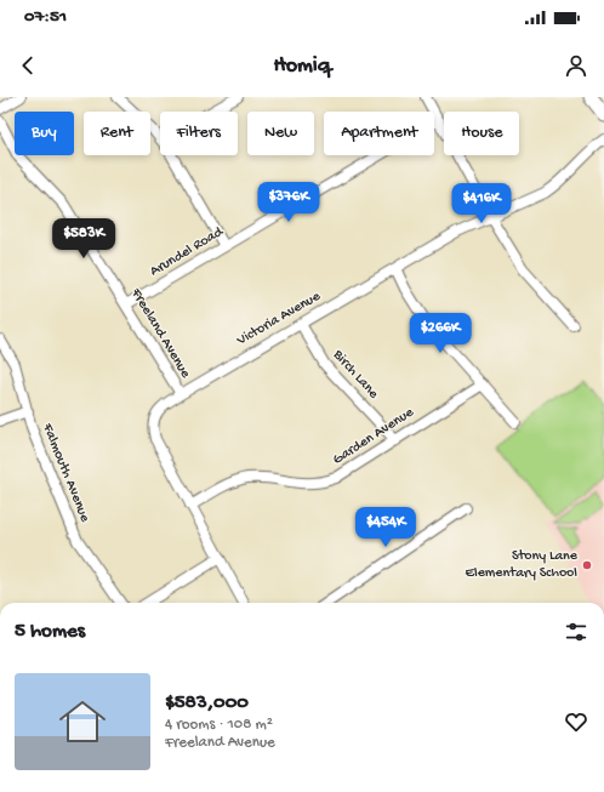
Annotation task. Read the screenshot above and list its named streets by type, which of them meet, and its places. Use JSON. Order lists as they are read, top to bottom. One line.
{"streets":{"street":["Arundel Road","Victoria Avenue","Freeland Avenue","Birch Lane","Garden Avenue","Falmouth Avenue"]},"crossings":[["Arundel Road","Freeland Avenue"],["Victoria Avenue","Freeland Avenue"],["Victoria Avenue","Birch Lane"],["Victoria Avenue","Garden Avenue"],["Birch Lane","Garden Avenue"]],"places":["Stony Lane Elementary School"],"page":{"status":"07:51","header":"Homiq","chip":["Buy","Rent","Filters","New","Apartment","House"],"price":["$376K","$416K","$583K","$266K","$454K"],"heading":"5 homes","list":[{"name":"$583,000","note":"4 rooms · 108 m² · Freeland Avenue"}]}}
